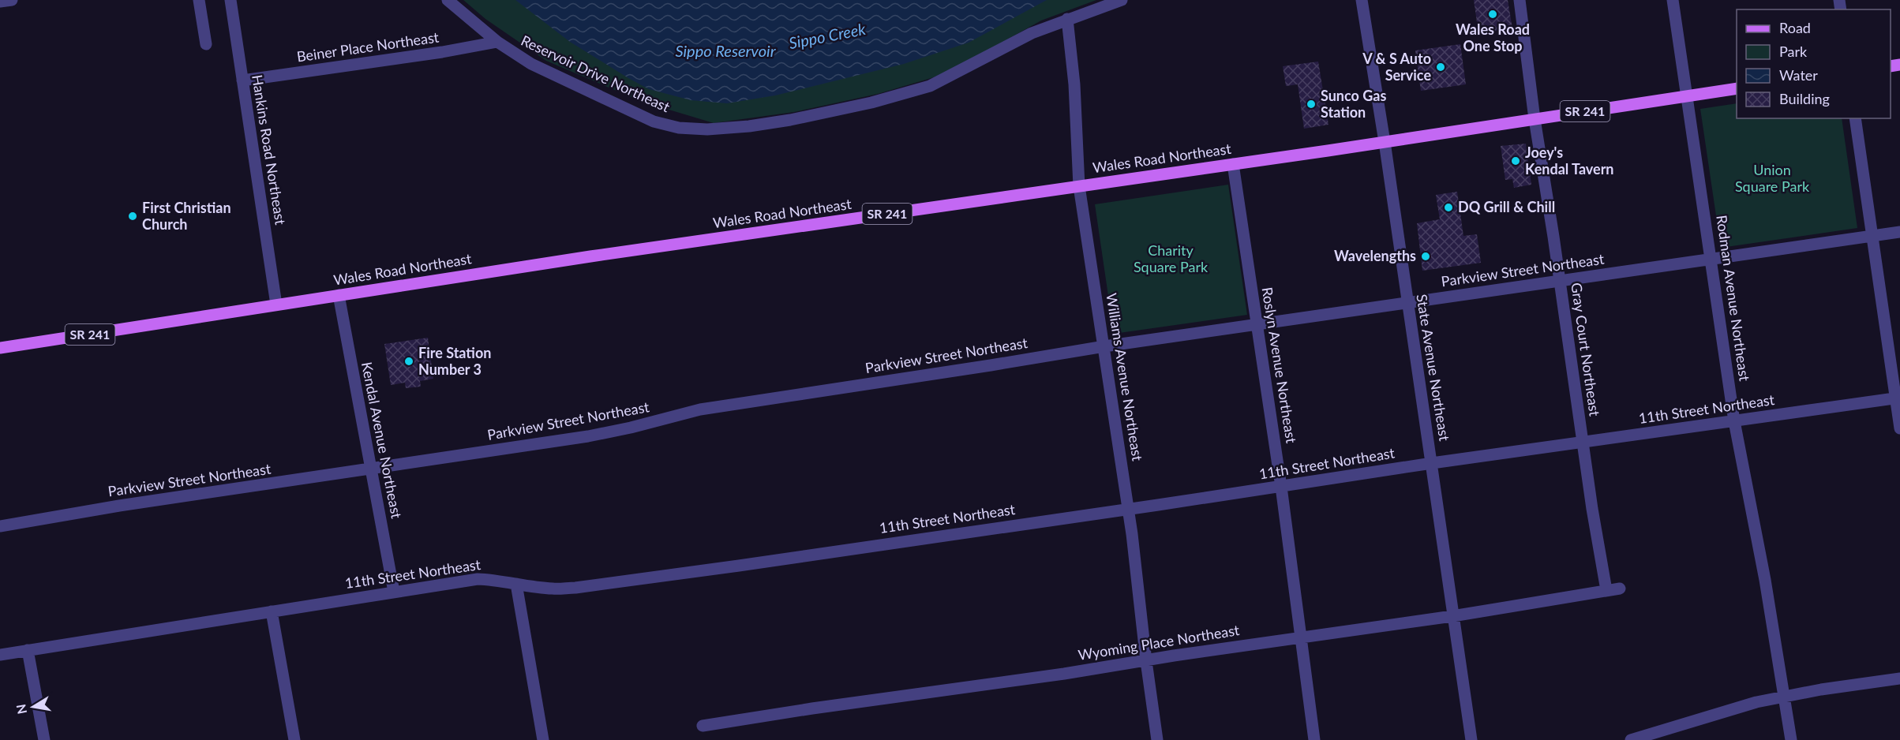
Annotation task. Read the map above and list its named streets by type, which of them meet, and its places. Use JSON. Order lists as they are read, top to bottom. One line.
{"streets":{"main road":["SR 241","Wales Road Northeast"],"street":["Beiner Place Northeast","Reservoir Drive Northeast","Hankins Road Northeast","Parkview Street Northeast","Rodman Avenue Northeast","Gray Court Northeast","Roslyn Avenue Northeast","State Avenue Northeast","Williams Avenue Northeast","11th Street Northeast","Kendal Avenue Northeast","Wyoming Place Northeast"]},"crossings":[["Beiner Place Northeast","Reservoir Drive Northeast"],["Beiner Place Northeast","Hankins Road Northeast"],["Reservoir Drive Northeast","Williams Avenue Northeast"],["Hankins Road Northeast","Wales Road Northeast"],["Wales Road Northeast","Rodman Avenue Northeast"],["Wales Road Northeast","Gray Court Northeast"],["Wales Road Northeast","Roslyn Avenue Northeast"],["Wales Road Northeast","State Avenue Northeast"],["Wales Road Northeast","Williams Avenue Northeast"],["Wales Road Northeast","Kendal Avenue Northeast"],["Parkview Street Northeast","Rodman Avenue Northeast"],["Parkview Street Northeast","Gray Court Northeast"],["Parkview Street Northeast","Roslyn Avenue Northeast"],["Parkview Street Northeast","State Avenue Northeast"],["Parkview Street Northeast","Williams Avenue Northeast"],["Parkview Street Northeast","Kendal Avenue Northeast"],["Rodman Avenue Northeast","11th Street Northeast"],["Gray Court Northeast","11th Street Northeast"],["Gray Court Northeast","Wyoming Place Northeast"],["Roslyn Avenue Northeast","11th Street Northeast"],["Roslyn Avenue Northeast","Wyoming Place Northeast"],["State Avenue Northeast","11th Street Northeast"],["State Avenue Northeast","Wyoming Place Northeast"],["Williams Avenue Northeast","11th Street Northeast"],["Williams Avenue Northeast","Wyoming Place Northeast"],["11th Street Northeast","Kendal Avenue Northeast"]],"water":["Sippo Creek","Sippo Reservoir"],"parks":["Union Square Park","Charity Square Park"],"places":["Wales Road One Stop","V & S Auto Service","Sunco Gas Station","Joey's Kendal Tavern","DQ Grill & Chill","First Christian Church","Wavelengths","Fire Station Number 3"],"legend":["Road","Park","Water","Building"],"north":"left"}
